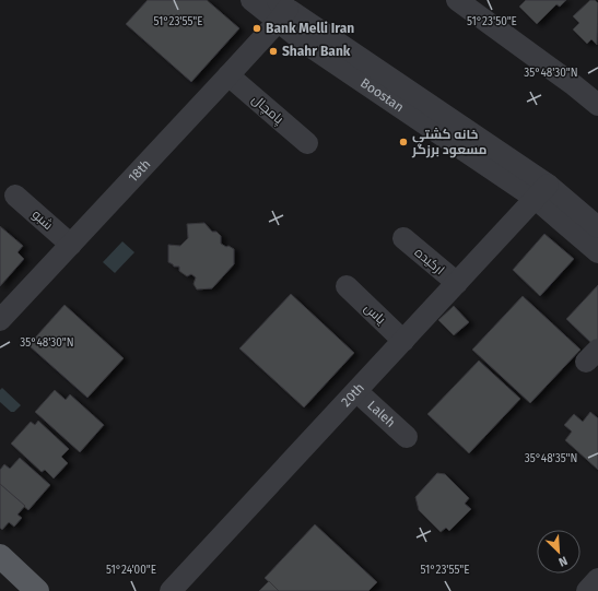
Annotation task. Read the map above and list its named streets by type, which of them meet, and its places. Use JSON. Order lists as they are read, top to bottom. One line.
{"streets":{"street":["Boostan","پامچال","18th","شبو","ارکیده","یاس","20th","Laleh"]},"crossings":[["Boostan","18th"],["Boostan","20th"],["پامچال","18th"],["18th","شبو"],["ارکیده","20th"],["یاس","20th"],["20th","Laleh"]],"places":["Bank Melli Iran","Shahr Bank","خانه کشتی مسعود برزگر"],"north":"bottom right","coordinates":["51°23'55\"E","51°23'50\"E","35°48'30\"N","35°48'35\"N","51°24'00\"E"]}
